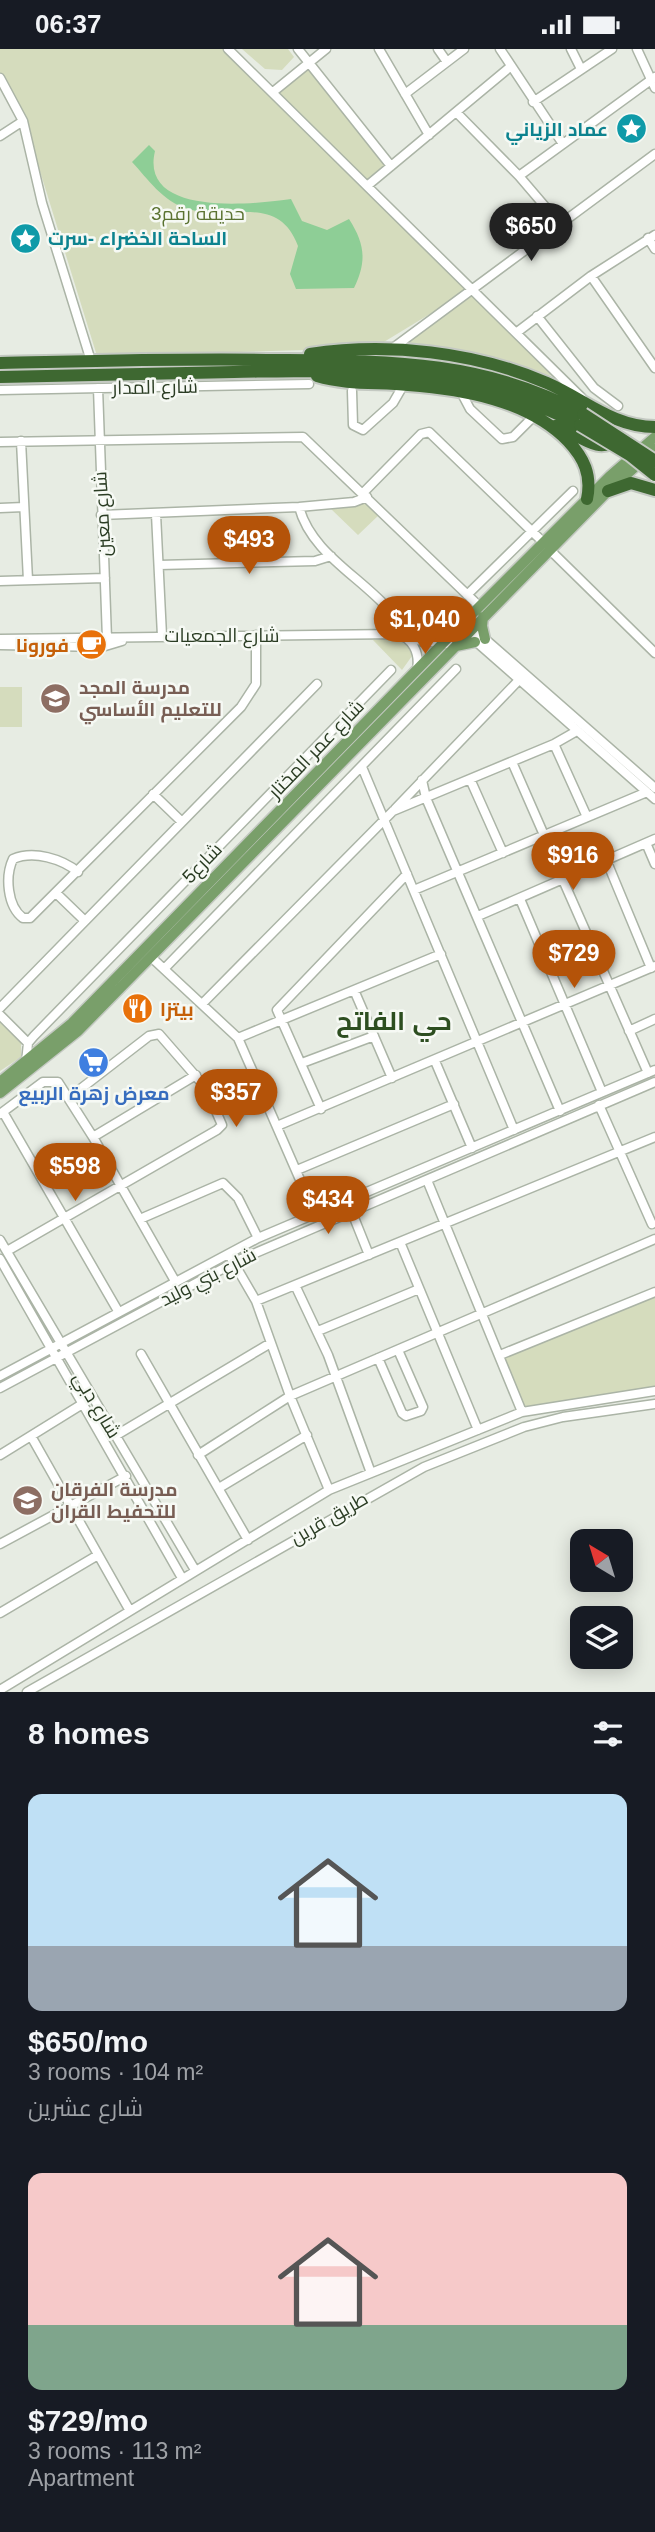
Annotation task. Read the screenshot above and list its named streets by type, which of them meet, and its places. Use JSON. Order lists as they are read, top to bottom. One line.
{"streets":{"main road":["شارع عمر المختار"],"street":["شارع المدار","شارع معين","شارع الجمعيات","شارع5","شارع بني وليد","شارع دبي","طريق قرين"]},"crossings":[["شارع المدار","شارع معين"],["شارع معين","شارع الجمعيات"],["شارع الجمعيات","شارع عمر المختار"],["شارع بني وليد","شارع دبي"]],"districts":["حي الفاتح"],"parks":["حديقة رقم3"],"places":{"place":["عماد الزياني","الساحة الخضراء -سرت"],"cafe":["فورونا"],"school or university":["مدرسة المجد للتعليم الأساسي","مدرسة الفرقان للتحفيط القران"],"restaurant":["بيتزا"],"supermarket":["معرض زهرة الربيع"]},"north":"top left","page":{"status":"06:37","price":["$650","$493","$1,040","$916","$729","$357","$598","$434"],"heading":"8 homes","list":[{"name":"$650/mo","note":"3 rooms · 104 m² · شارع عشرين"},{"name":"$729/mo","note":"3 rooms · 113 m² · Apartment"}]}}
